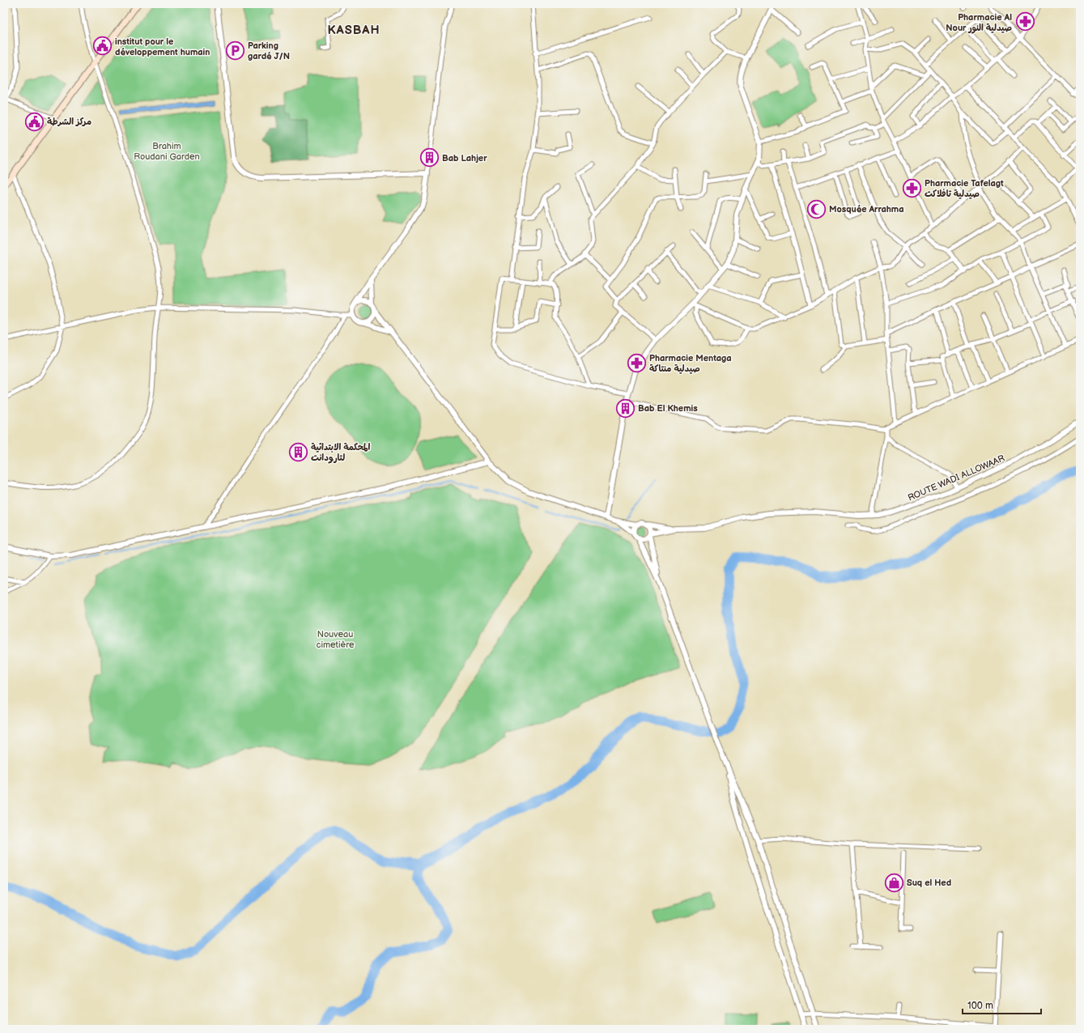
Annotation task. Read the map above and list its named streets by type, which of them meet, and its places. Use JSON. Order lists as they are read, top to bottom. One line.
{"streets":{"street":["ROUTE WADI ALLOWAAR"]},"districts":["KASBAH"],"parks":["Brahim Roudani Garden","Nouveau cimetière"],"places":{"pharmacy":["Pharmacie Al Nour صيدلية النور","Pharmacie Tafelagt صيدلية تافلاكت","Pharmacie Mentaga صيدلية منتاكة"],"public building":["institut pour le développement humain","مركز الشرطة"],"parking":["Parking gardé J/N"],"building":["Bab Lahjer","Bab El Khemis","المحكمة الابتدائية لتارودانت"],"mosque":["Mosquée Arrahma"],"shop":["Suq el Hed"]},"scale_bar":"100 m"}
